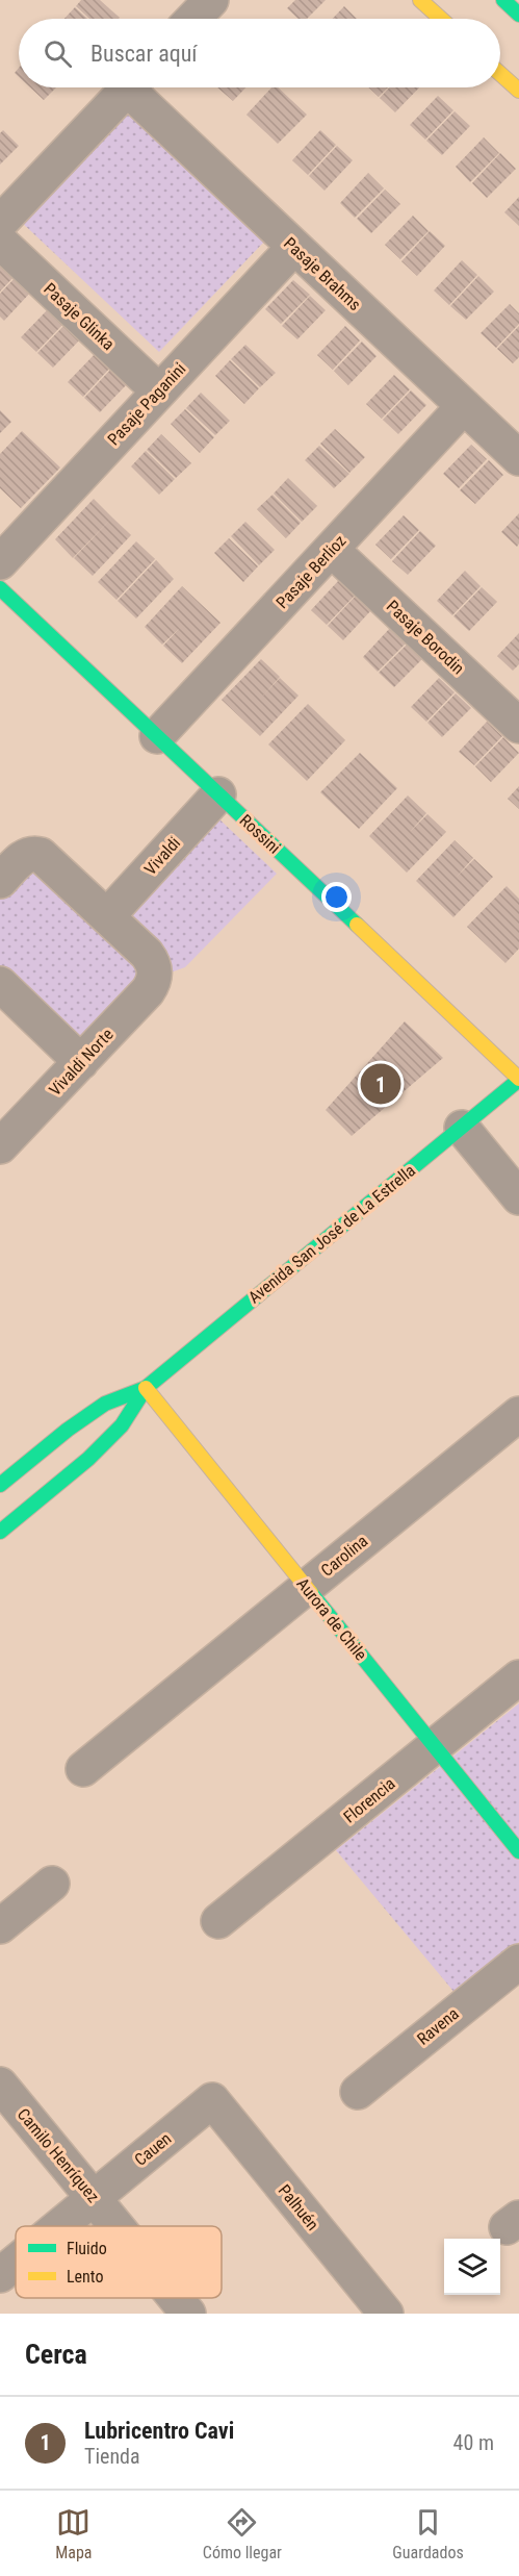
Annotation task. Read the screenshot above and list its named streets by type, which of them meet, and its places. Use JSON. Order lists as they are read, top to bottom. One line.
{"streets":{"street":["Pasaje Brahms","Pasaje Glinka","Pasaje Paganini","Pasaje Berlioz","Pasaje Borodin","Rossini","Vivaldi","Vivaldi Norte","Avenida San José de La Estrella","Carolina","Aurora de Chile","Florencia","Ravena","Cauen","Camilo Henríquez","Palhuén"]},"crossings":[["Pasaje Brahms","Pasaje Paganini"],["Pasaje Brahms","Pasaje Berlioz"],["Pasaje Glinka","Pasaje Paganini"],["Pasaje Berlioz","Pasaje Borodin"],["Pasaje Berlioz","Rossini"],["Rossini","Vivaldi"],["Rossini","Avenida San José de La Estrella"],["Vivaldi","Vivaldi Norte"],["Avenida San José de La Estrella","Aurora de Chile"],["Carolina","Aurora de Chile"],["Aurora de Chile","Florencia"],["Cauen","Camilo Henríquez"],["Cauen","Palhuén"]],"legend":["Fluido","Lento"],"page":{"search":"Buscar aquí","pins":"1","heading":"Cerca","list":[{"mark":"1","name":"Lubricentro Cavi","note":"Tienda","value":"40 m"}],"nav":["Mapa","Cómo llegar","Guardados"]}}
